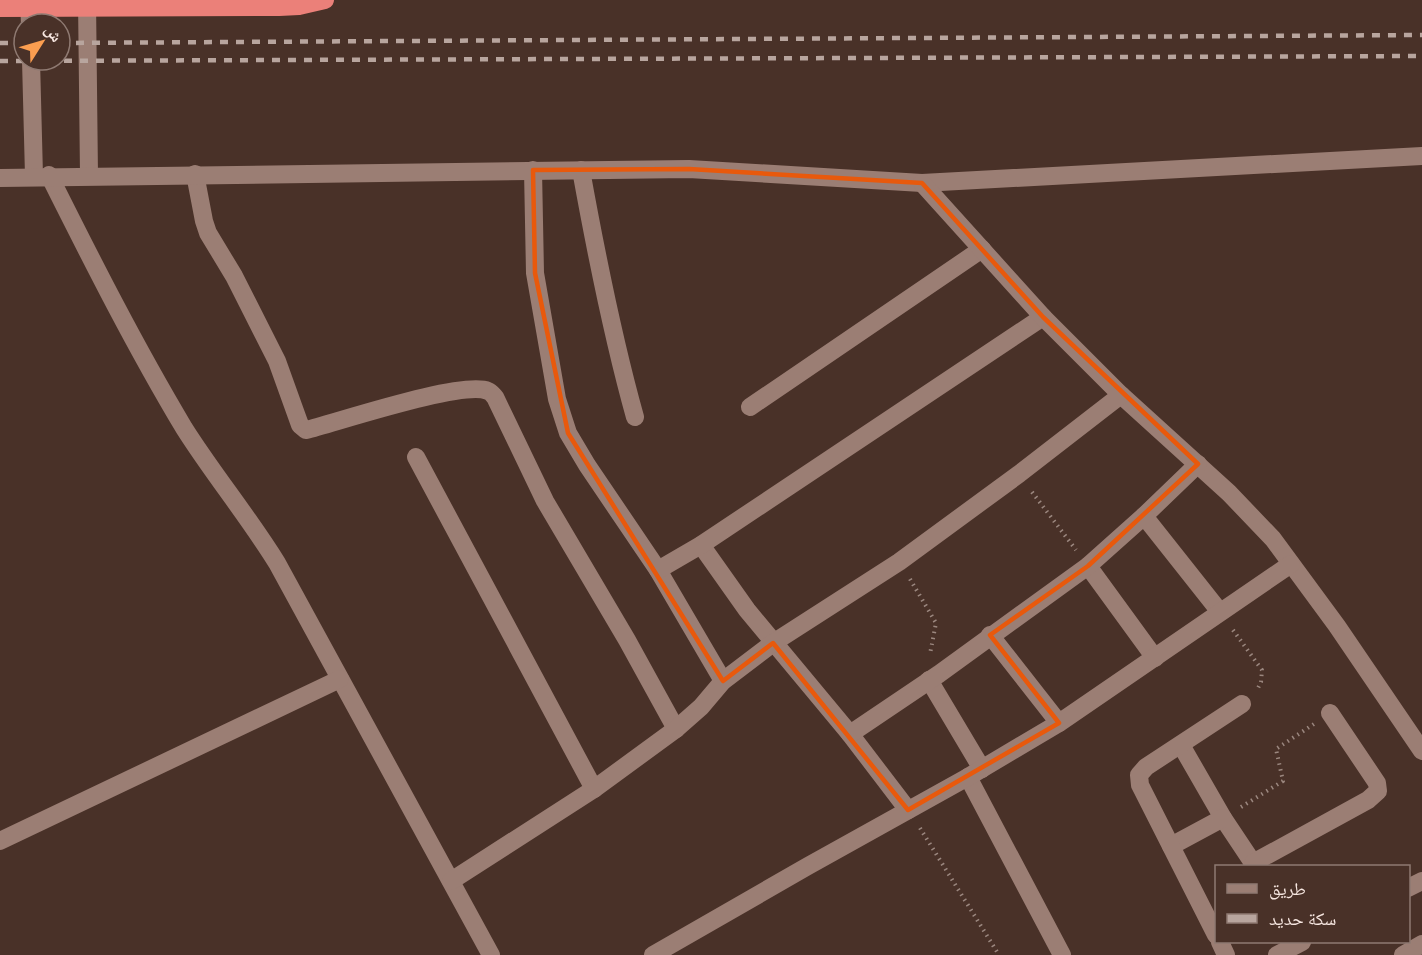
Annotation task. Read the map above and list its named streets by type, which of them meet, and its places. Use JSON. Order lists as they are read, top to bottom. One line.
{"legend":["طريق","سكة حديد"],"north":"top right"}
